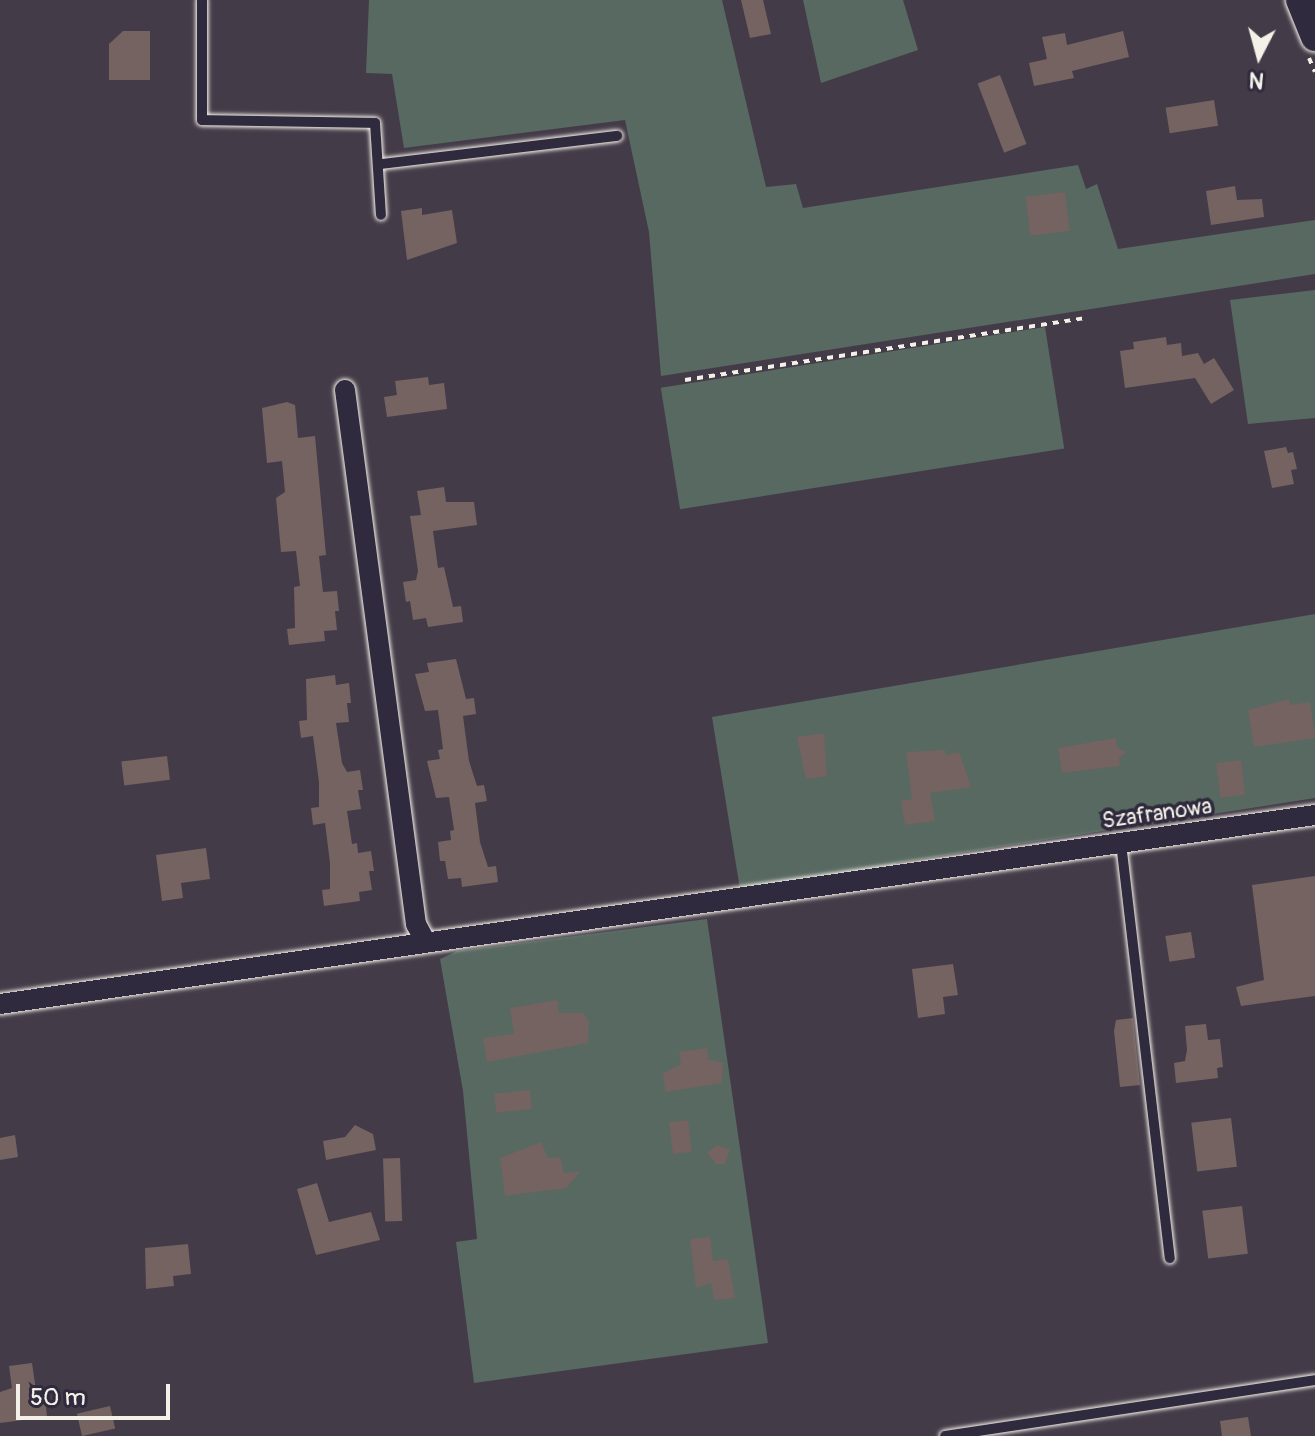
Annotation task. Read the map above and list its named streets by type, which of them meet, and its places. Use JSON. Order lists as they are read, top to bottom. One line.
{"streets":{"street":["Szafranowa"]},"scale_bar":"50 m","north":"bottom"}
